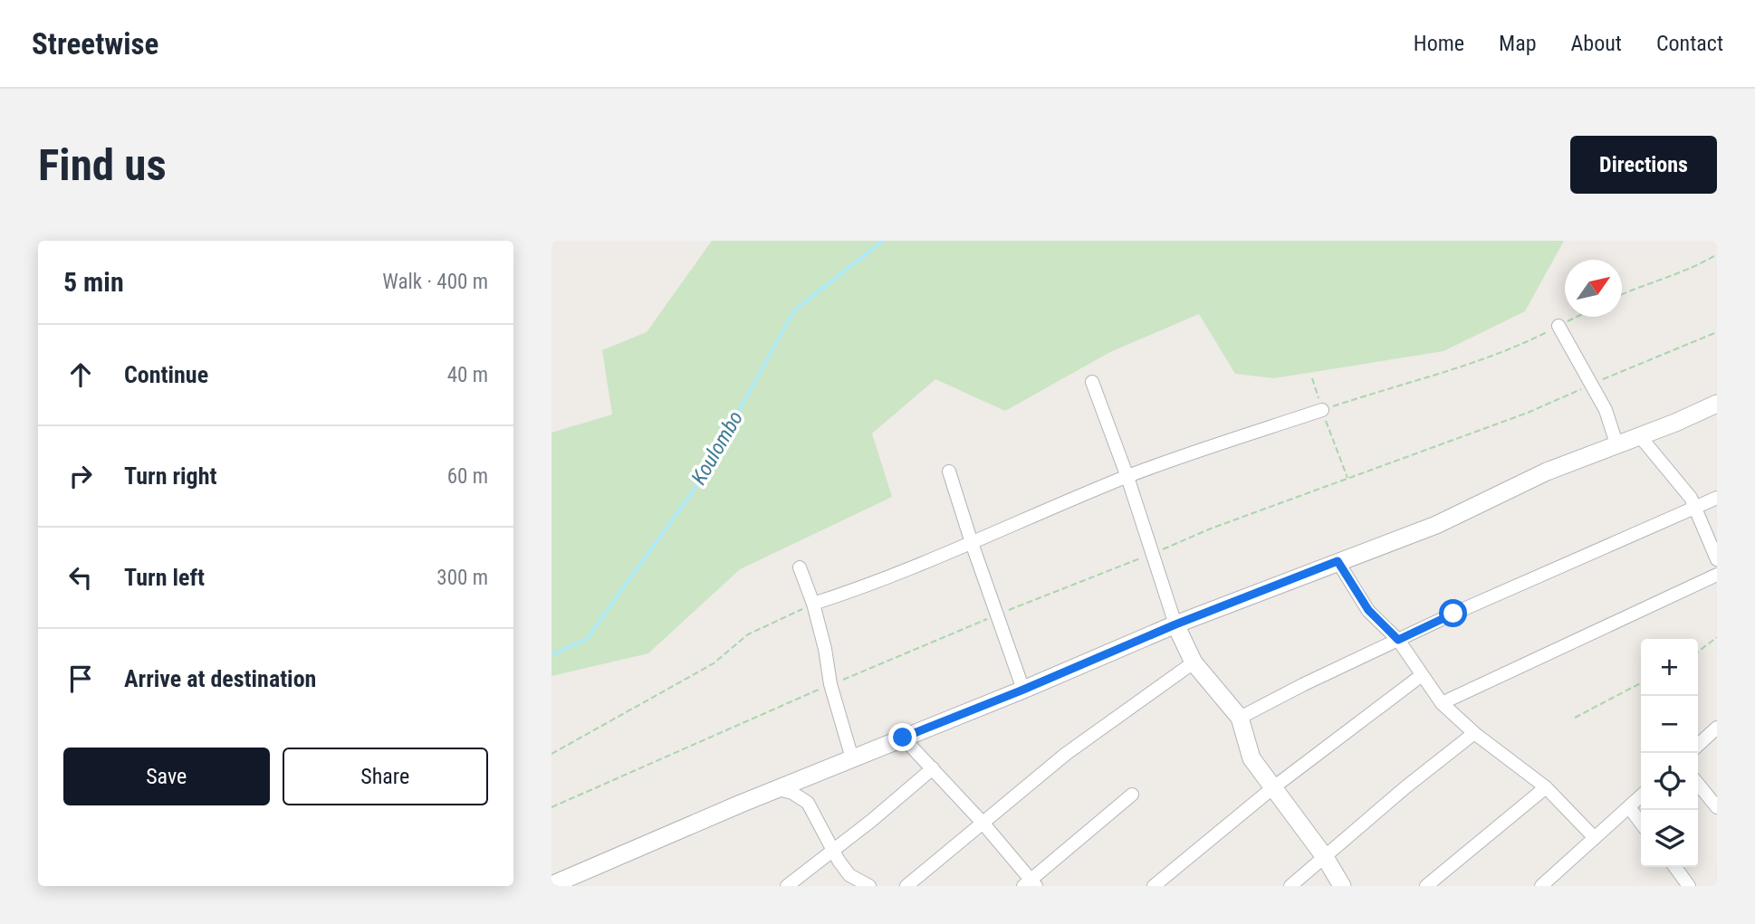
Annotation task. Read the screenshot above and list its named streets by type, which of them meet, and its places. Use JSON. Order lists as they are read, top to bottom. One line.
{"water":["Koulombo"],"north":"top right","page":{"header":"Streetwise","nav":["Home","Map","About","Contact"],"buttons":["Directions",["Save","Share"]],"title":"Find us","heading":["5 min","Walk · 400 m"],"list":[["Continue","40 m"],["Turn right","60 m"],["Turn left","300 m"],"Arrive at destination"],"map_buttons":["+","−"]}}
